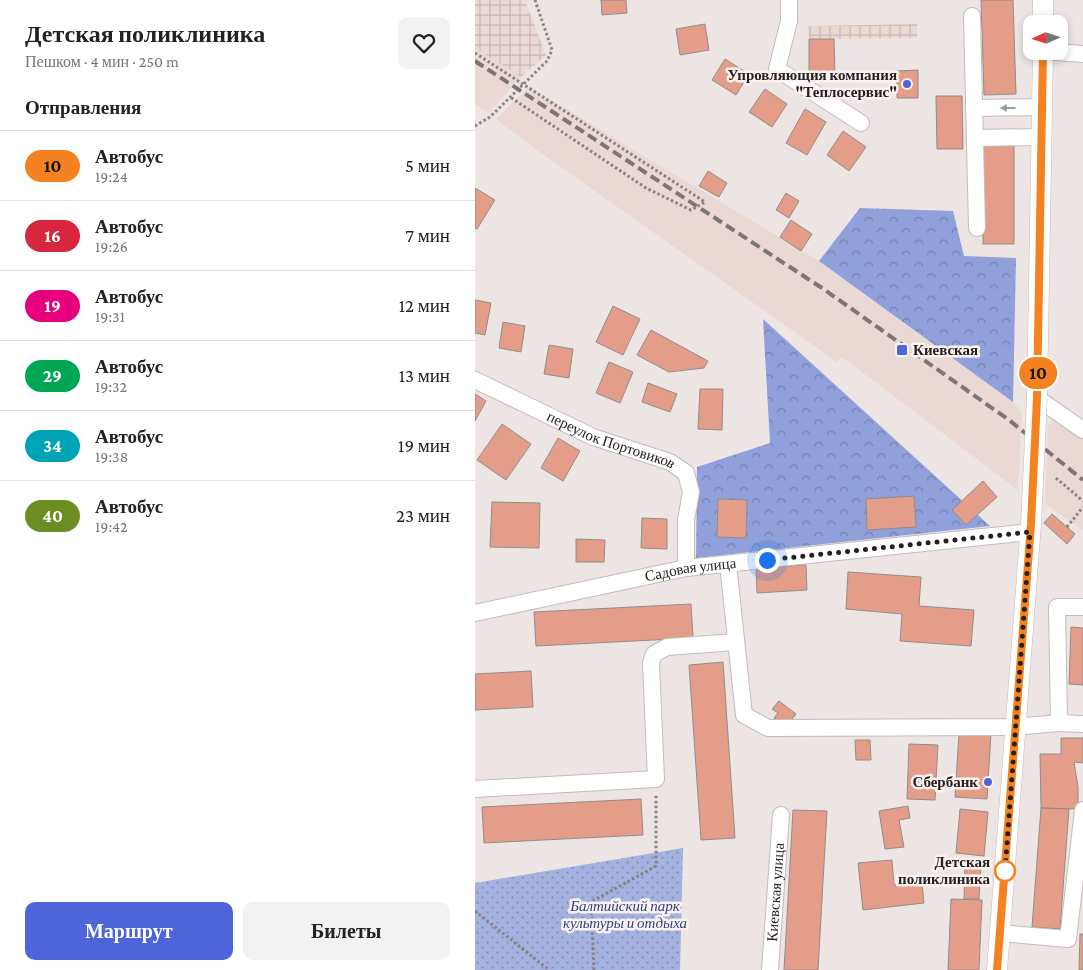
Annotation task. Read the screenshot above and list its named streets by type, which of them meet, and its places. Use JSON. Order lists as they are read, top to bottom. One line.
{"streets":{"street":["переулок Портовиков","Садовая улица","Киевская улица"]},"crossings":[["переулок Портовиков","Садовая улица"]],"parks":["Балтийский парк культуры и отдыха"],"places":{"other":["Упровляющия компания \"Теплосервис\"","Сбербанк","Детская поликлиника"],"transit":["Киевская"]},"lines":["bus line 10"],"north":"left","page":{"heading":[["Детская поликлиника","Пешком · 4 мин · 250 m"],"Отправления"],"on_map":"10","list":[{"mark":"10","name":"Автобус","note":"19:24","value":"5 мин"},{"mark":"16","name":"Автобус","note":"19:26","value":"7 мин"},{"mark":"19","name":"Автобус","note":"19:31","value":"12 мин"},{"mark":"29","name":"Автобус","note":"19:32","value":"13 мин"},{"mark":"34","name":"Автобус","note":"19:38","value":"19 мин"},{"mark":"40","name":"Автобус","note":"19:42","value":"23 мин"}],"buttons":["Маршрут","Билеты"]}}
